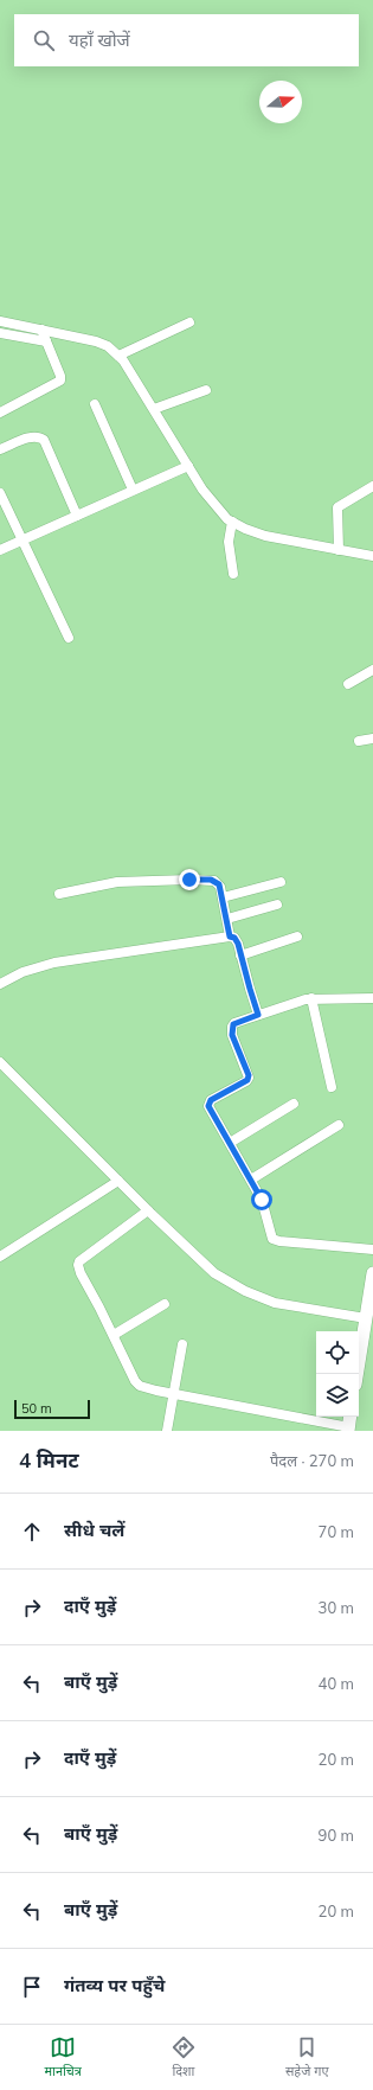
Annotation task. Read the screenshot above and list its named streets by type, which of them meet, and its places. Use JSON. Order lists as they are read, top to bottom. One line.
{"scale_bar":"50 m","north":"right","page":{"search":"यहाँ खोजें","scale":"50 m","heading":["4 मिनट","पैदल · 270 m"],"list":[["सीधे चलें","70 m"],["दाएँ मुड़ें","30 m"],["बाएँ मुड़ें","40 m"],["दाएँ मुड़ें","20 m"],["बाएँ मुड़ें","90 m"],["बाएँ मुड़ें","20 m"],"गंतव्य पर पहुँचे"],"nav":["मानचित्र","दिशा","सहेजे गए"]}}
